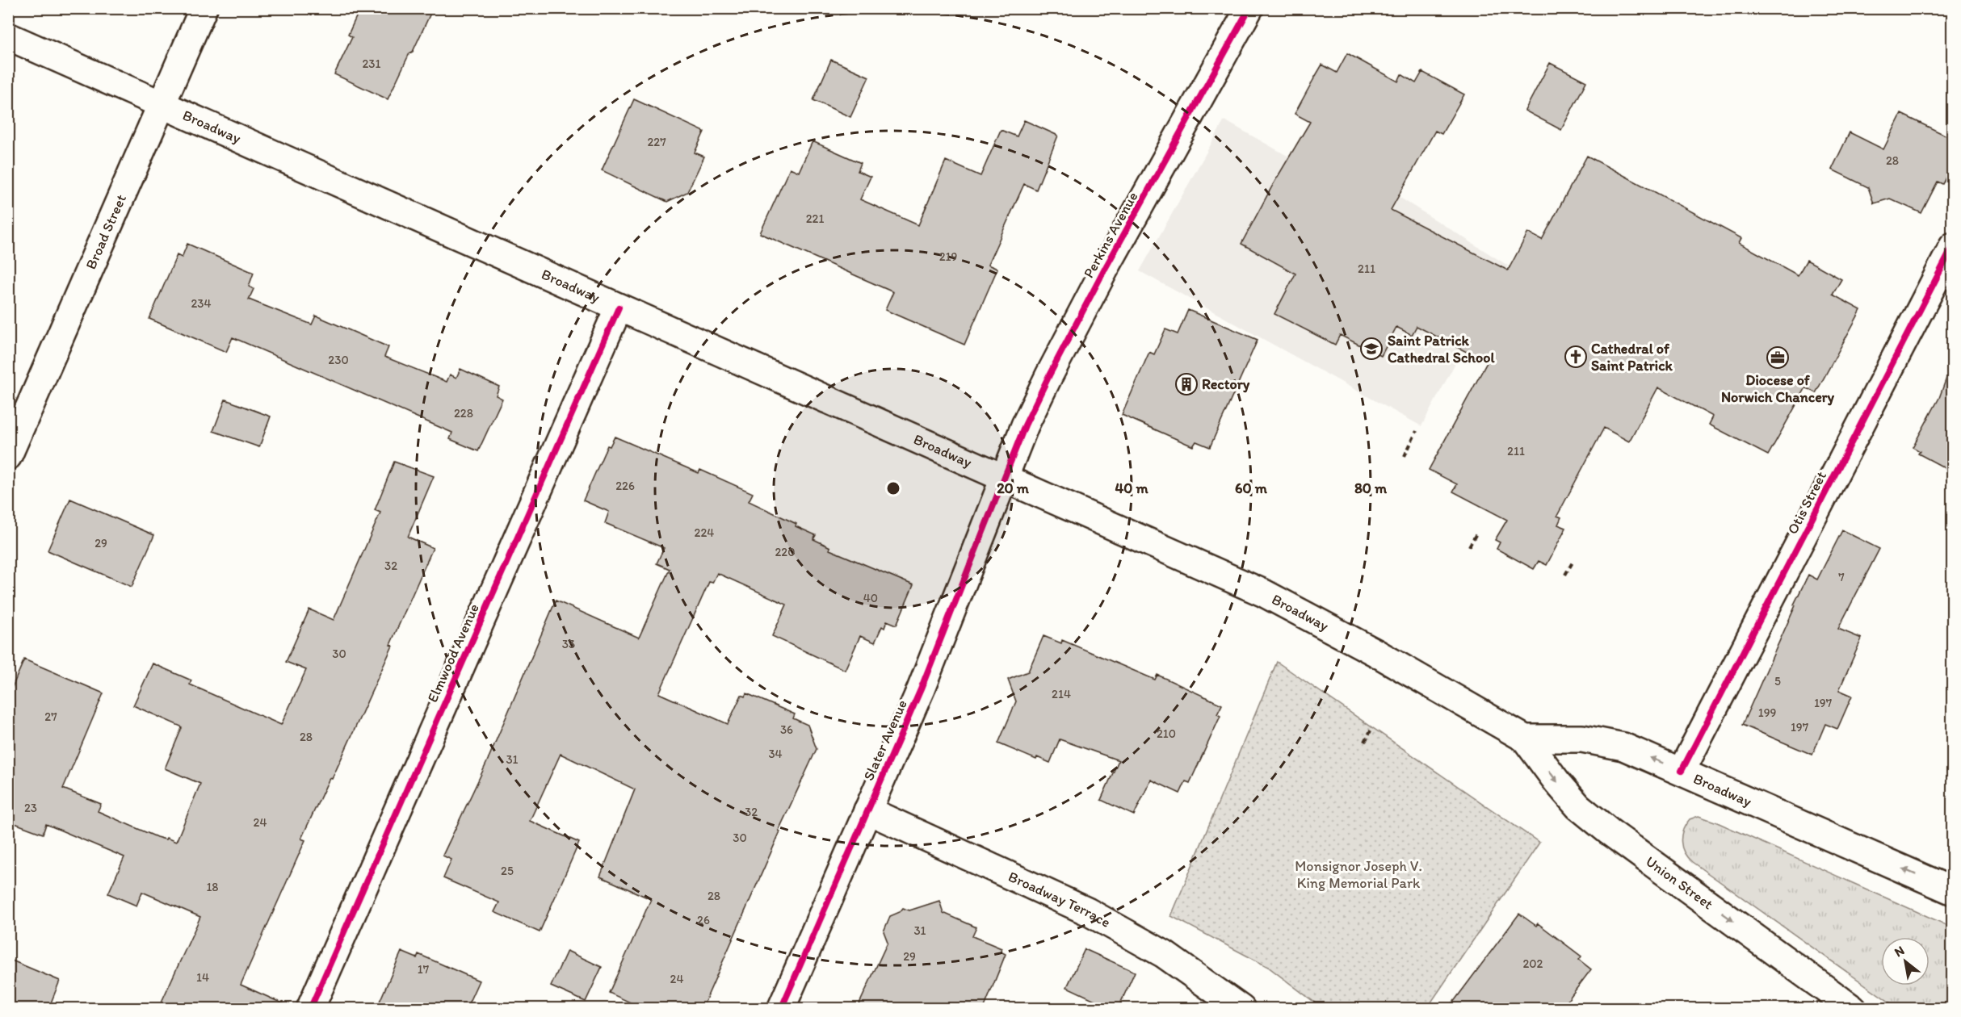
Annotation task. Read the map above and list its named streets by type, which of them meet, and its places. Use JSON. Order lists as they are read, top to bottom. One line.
{"streets":{"street":["Broadway","Broad Street","Perkins Avenue","Otis Street","Elmwood Avenue","Slater Avenue","Union Street","Broadway Terrace"]},"crossings":[["Broadway","Broad Street"],["Broadway","Perkins Avenue"],["Broadway","Otis Street"],["Broadway","Elmwood Avenue"],["Broadway","Slater Avenue"],["Broadway","Union Street"],["Perkins Avenue","Slater Avenue"],["Slater Avenue","Broadway Terrace"]],"one_way":["Union Street"],"parks":["Monsignor Joseph V. King Memorial Park"],"places":{"school or university":["Saint Patrick Cathedral School"],"church":["Cathedral of Saint Patrick"],"office":["Diocese of Norwich Chancery"],"building":["Rectory"]},"house_numbers":["231","227","28","221","219","211","234","230","228","211","226","224","29","220","32","7","40","33","30","5","214","197","199","27","197","36","210","28","34","31","23","32","24","30","25","18","28","26","31","29","202","17","14","24"],"north":"top left","rings":["20 m","40 m","60 m","80 m"]}
